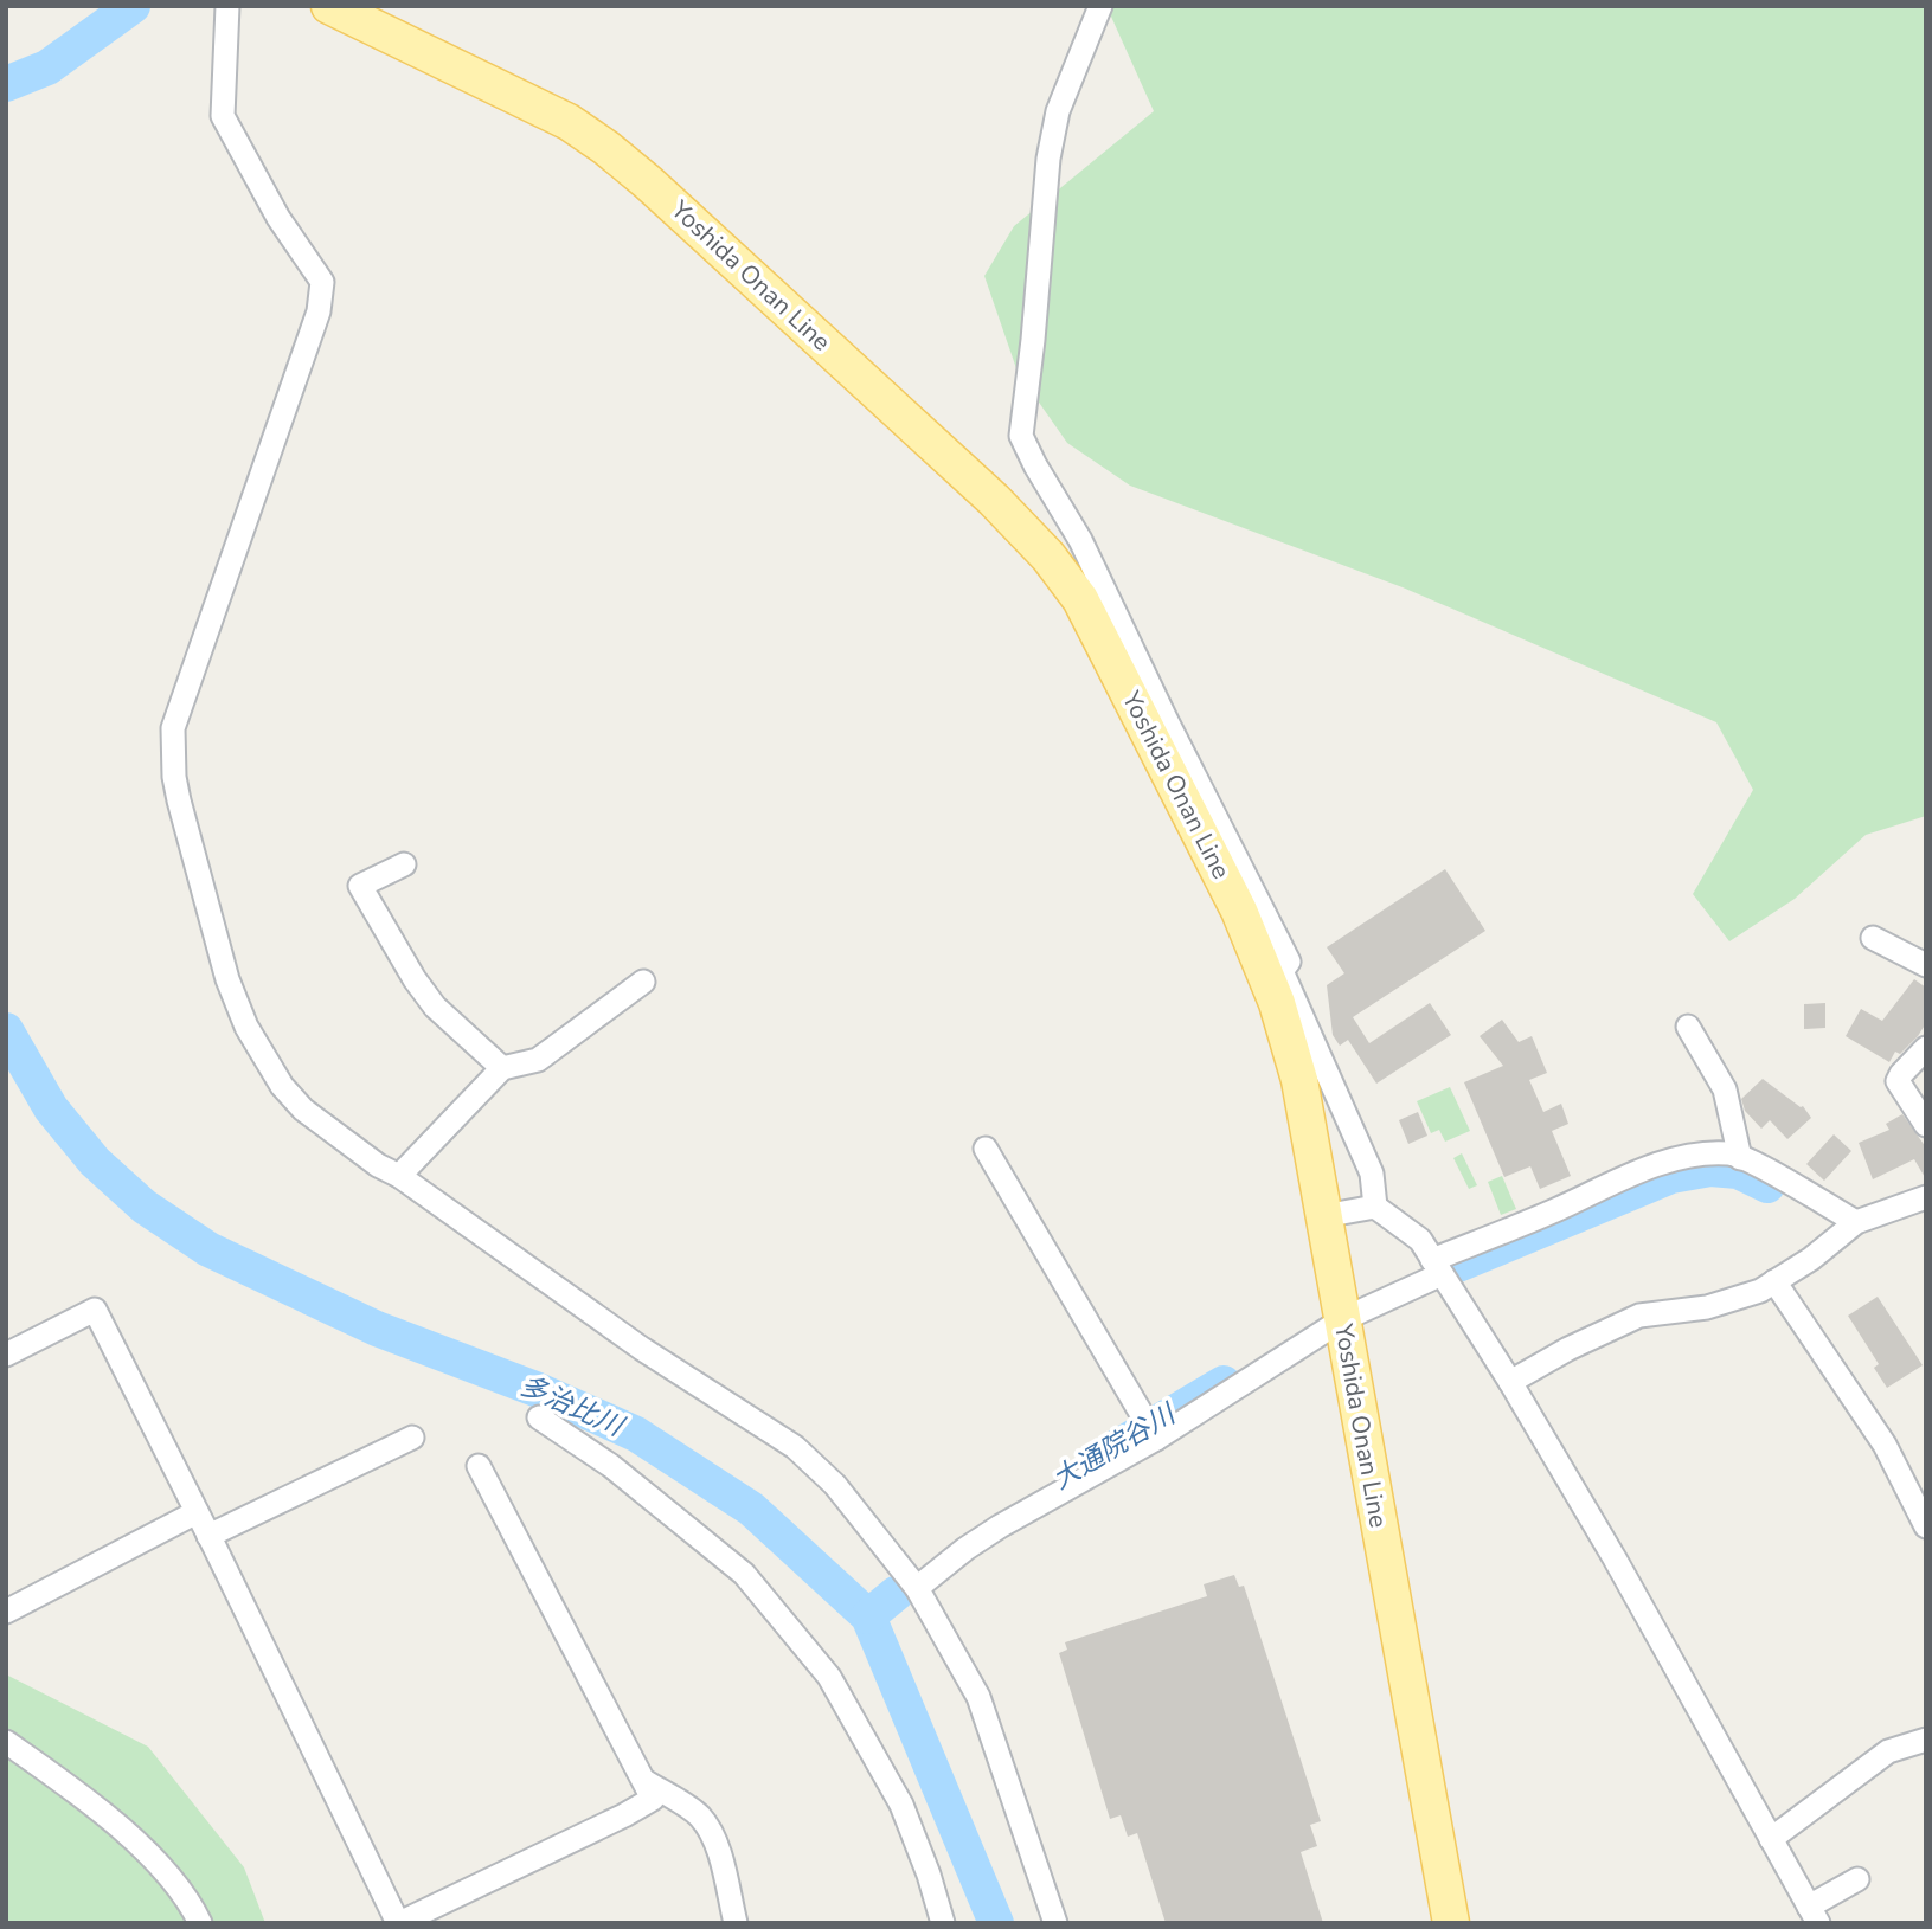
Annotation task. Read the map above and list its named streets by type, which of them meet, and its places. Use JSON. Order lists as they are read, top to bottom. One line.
{"streets":{"main road":["Yoshida Onan Line"]},"water":["多治比川","大通院谷川"]}
